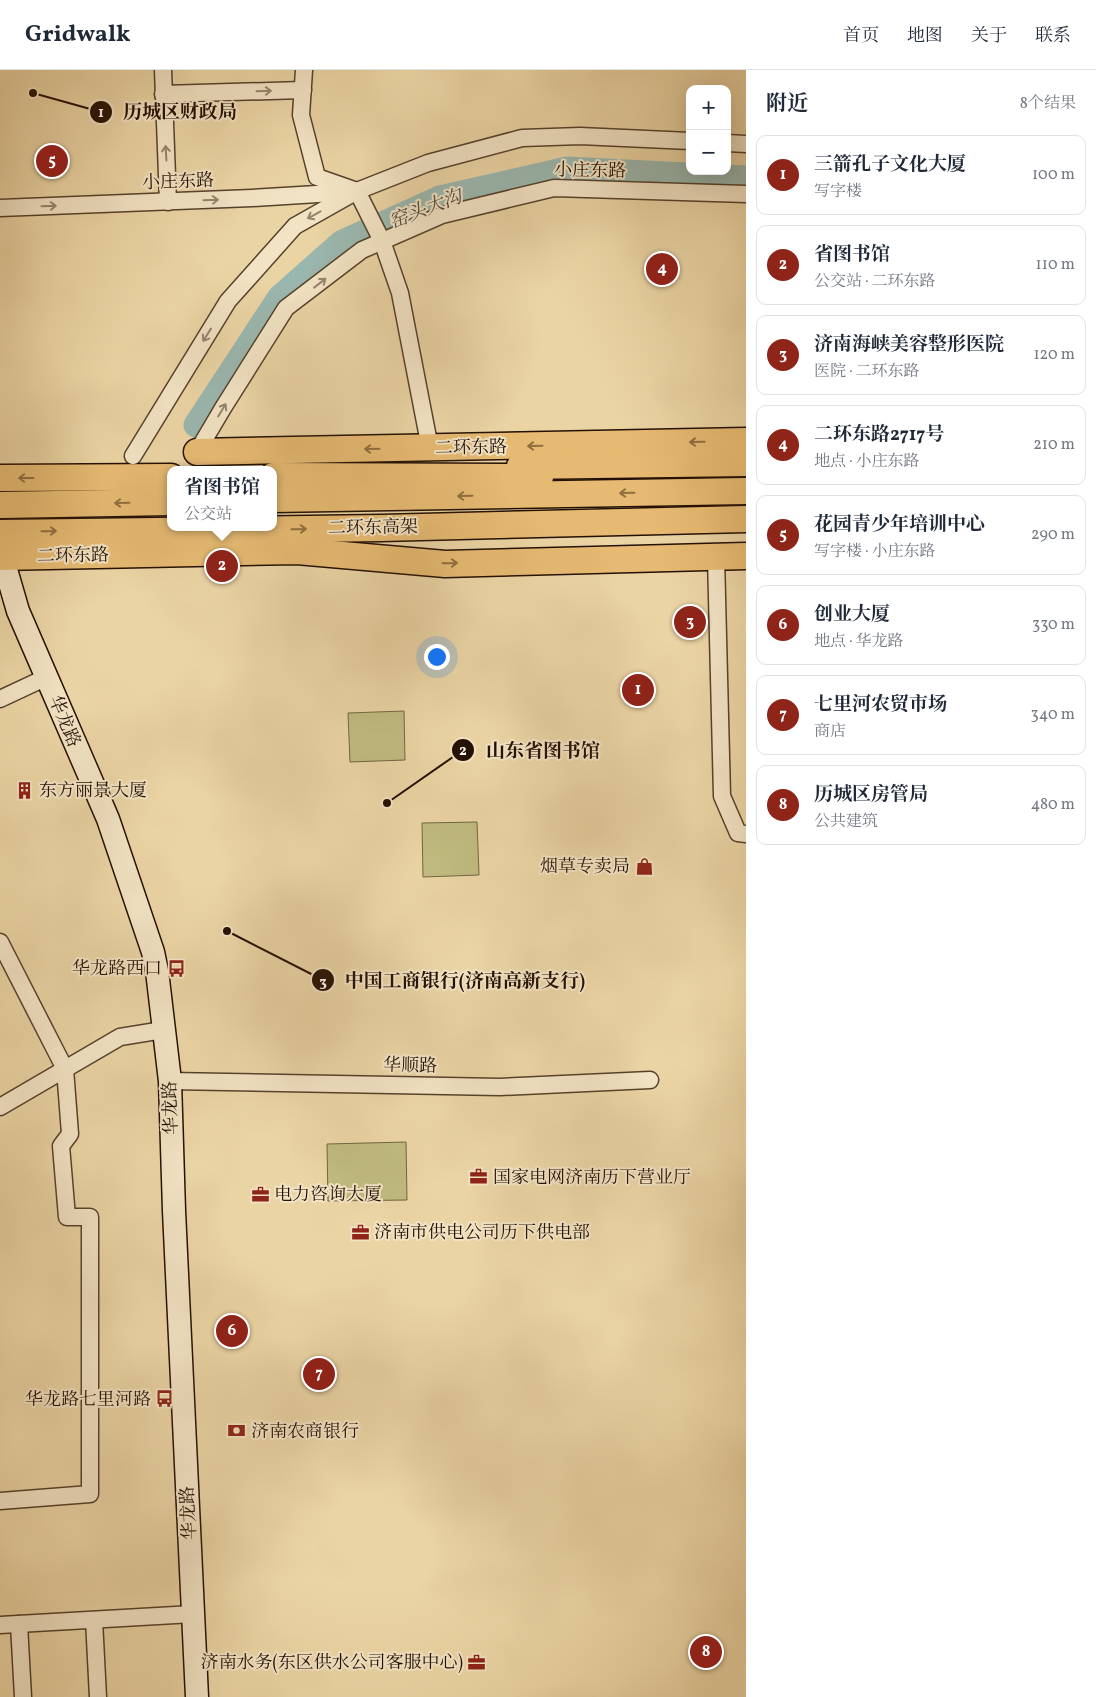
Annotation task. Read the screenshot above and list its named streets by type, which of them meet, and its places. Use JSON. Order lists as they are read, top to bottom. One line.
{"streets":{"highway":["二环东路","二环东高架"],"main road":["华龙路"],"street":["小庄东路","华顺路"]},"crossings":[["小庄东路","二环东路"],["二环东路","二环东高架"],["二环东路","华龙路"],["二环东高架","华龙路"],["华龙路","华顺路"]],"one_way":["小庄东路"],"water":["窑头大沟"],"places":{"other":["历城区财政局","山东省图书馆","中国工商银行(济南高新支行)"],"building":["东方丽景大厦"],"shop":["烟草专卖局"],"bus stop":["华龙路西口","华龙路七里河路"],"office":["国家电网济南历下营业厅","电力咨询大厦","济南市供电公司历下供电部","济南水务(东区供水公司客服中心)"],"bank":["济南农商银行"]},"page":{"header":"Gridwalk","nav":["首页","地图","关于","联系"],"heading":["附近","8个结果"],"map_buttons":["+","−"],"list":[{"mark":"1","name":"三箭孔子文化大厦","note":"写字楼","value":"100 m"},{"mark":"2","name":"省图书馆","note":"公交站 · 二环东路","value":"110 m"},{"mark":"3","name":"济南海峡美容整形医院","note":"医院 · 二环东路","value":"120 m"},{"mark":"4","name":"二环东路2717号","note":"地点 · 小庄东路","value":"210 m"},{"mark":"5","name":"花园青少年培训中心","note":"写字楼 · 小庄东路","value":"290 m"},{"mark":"6","name":"创业大厦","note":"地点 · 华龙路","value":"330 m"},{"mark":"7","name":"七里河农贸市场","note":"商店","value":"340 m"},{"mark":"8","name":"历城区房管局","note":"公共建筑","value":"480 m"}],"pins":["5","4","2","3","1","6","7","8"],"popup":["省图书馆","公交站"]}}
